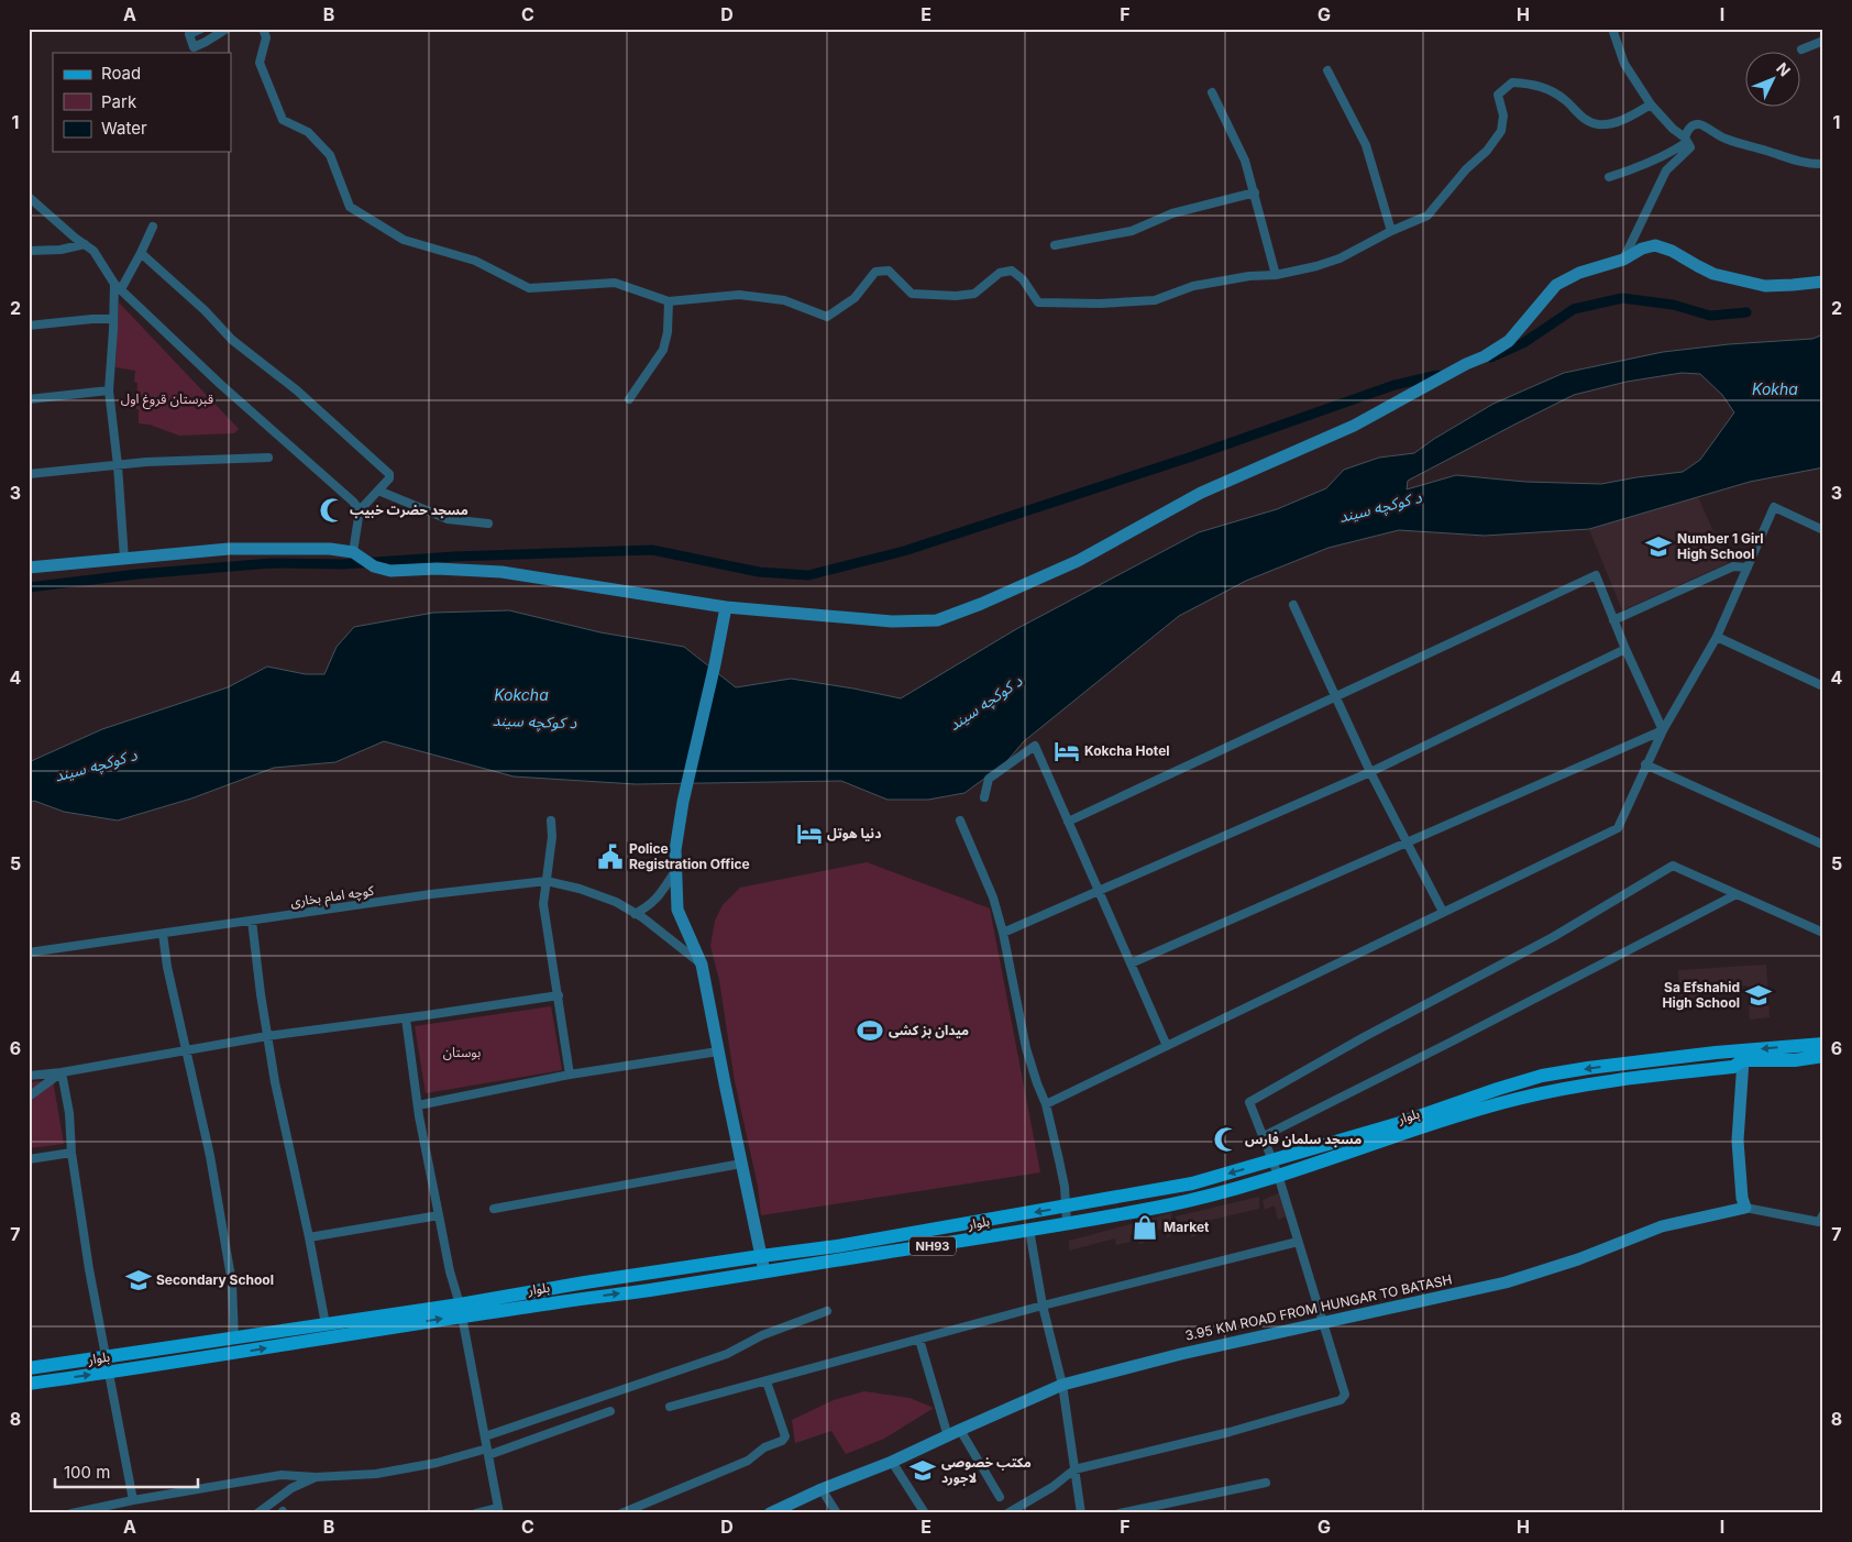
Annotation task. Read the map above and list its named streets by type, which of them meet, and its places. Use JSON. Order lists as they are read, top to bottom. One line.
{"streets":{"main road":["بلوار","NH93"],"street":["کوچه امام بخاری","3.95 KM ROAD FROM HUNGAR TO BATASH"]},"water":["Kokha","د کوکچه سیند","Kokcha"],"parks":["قبرستان قروغ اول","بوستان"],"places":{"mosque":["مسجد حضرت خبیب","مسجد سلمان فارس"],"school or university":["Number 1 Girl High School","Sa Efshahid High School","Secondary School","مکتب خصوصی لاجورد"],"hotel":["Kokcha Hotel","دنیا هوتل"],"public building":["Police Registration Office"],"sports":["میدان بز کشی"],"shop":["Market"]},"legend":["Road","Park","Water"],"scale_bar":"100 m","north":"top right","grid":{"columns":["A","B","C","D","E","F","G","H","I"],"rows":["1","2","3","4","5","6","7","8"]}}
